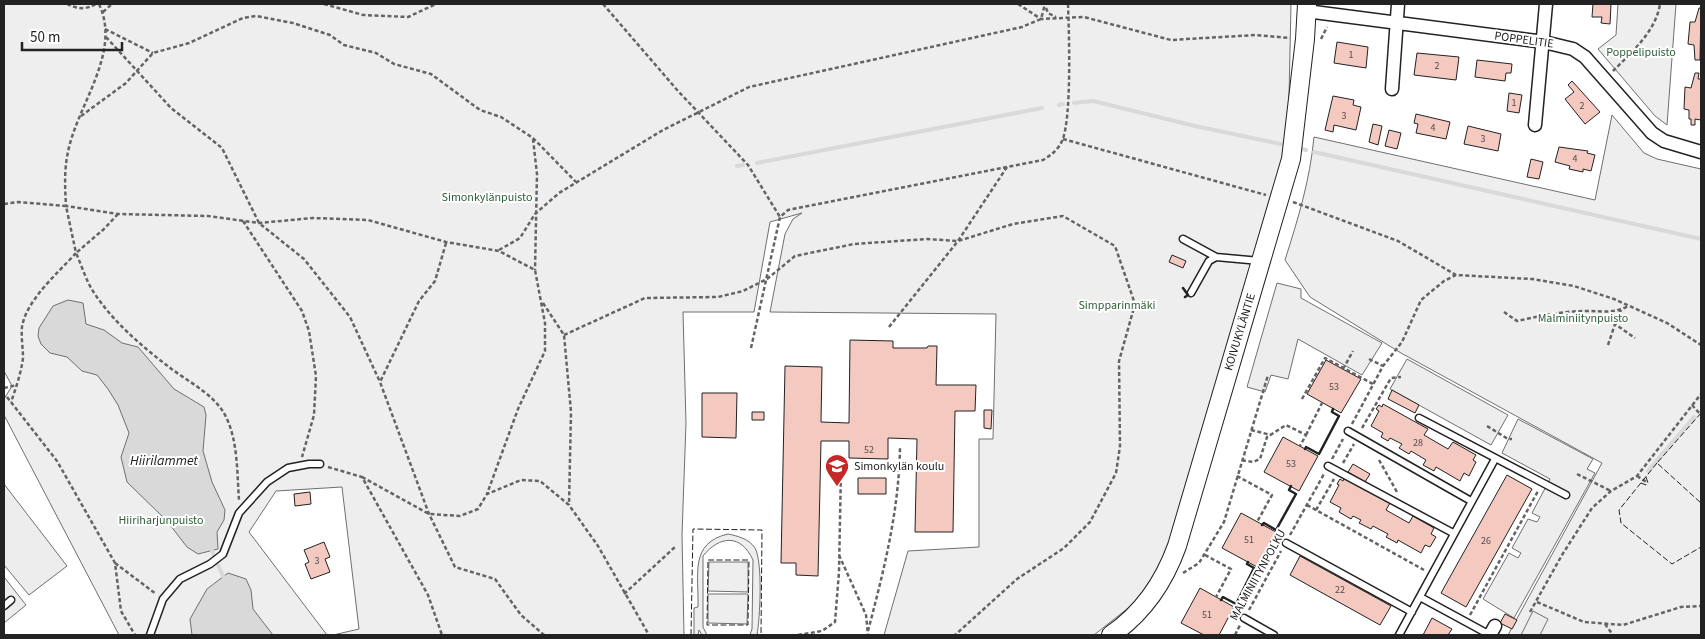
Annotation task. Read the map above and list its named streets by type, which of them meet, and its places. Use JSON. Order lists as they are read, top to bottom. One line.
{"streets":{"main road":["KOIVUKYLÄNTIE"],"street":["POPPELITIE"],"path":["MALMINIITYNPOLKU"]},"crossings":[["POPPELITIE","KOIVUKYLÄNTIE"]],"water":["Hiirilammet"],"parks":["Poppelipuisto","Simonkylänpuisto","Simpparinmäki","Malminiitynpuisto","Hiiriharjunpuisto"],"places":{"school or university":["Simonkylän koulu"]},"house_numbers":["1","2","1","2","3","4","3","4","53","28","52","53","51","26","3","22","51"],"scale_bar":"50 m"}
